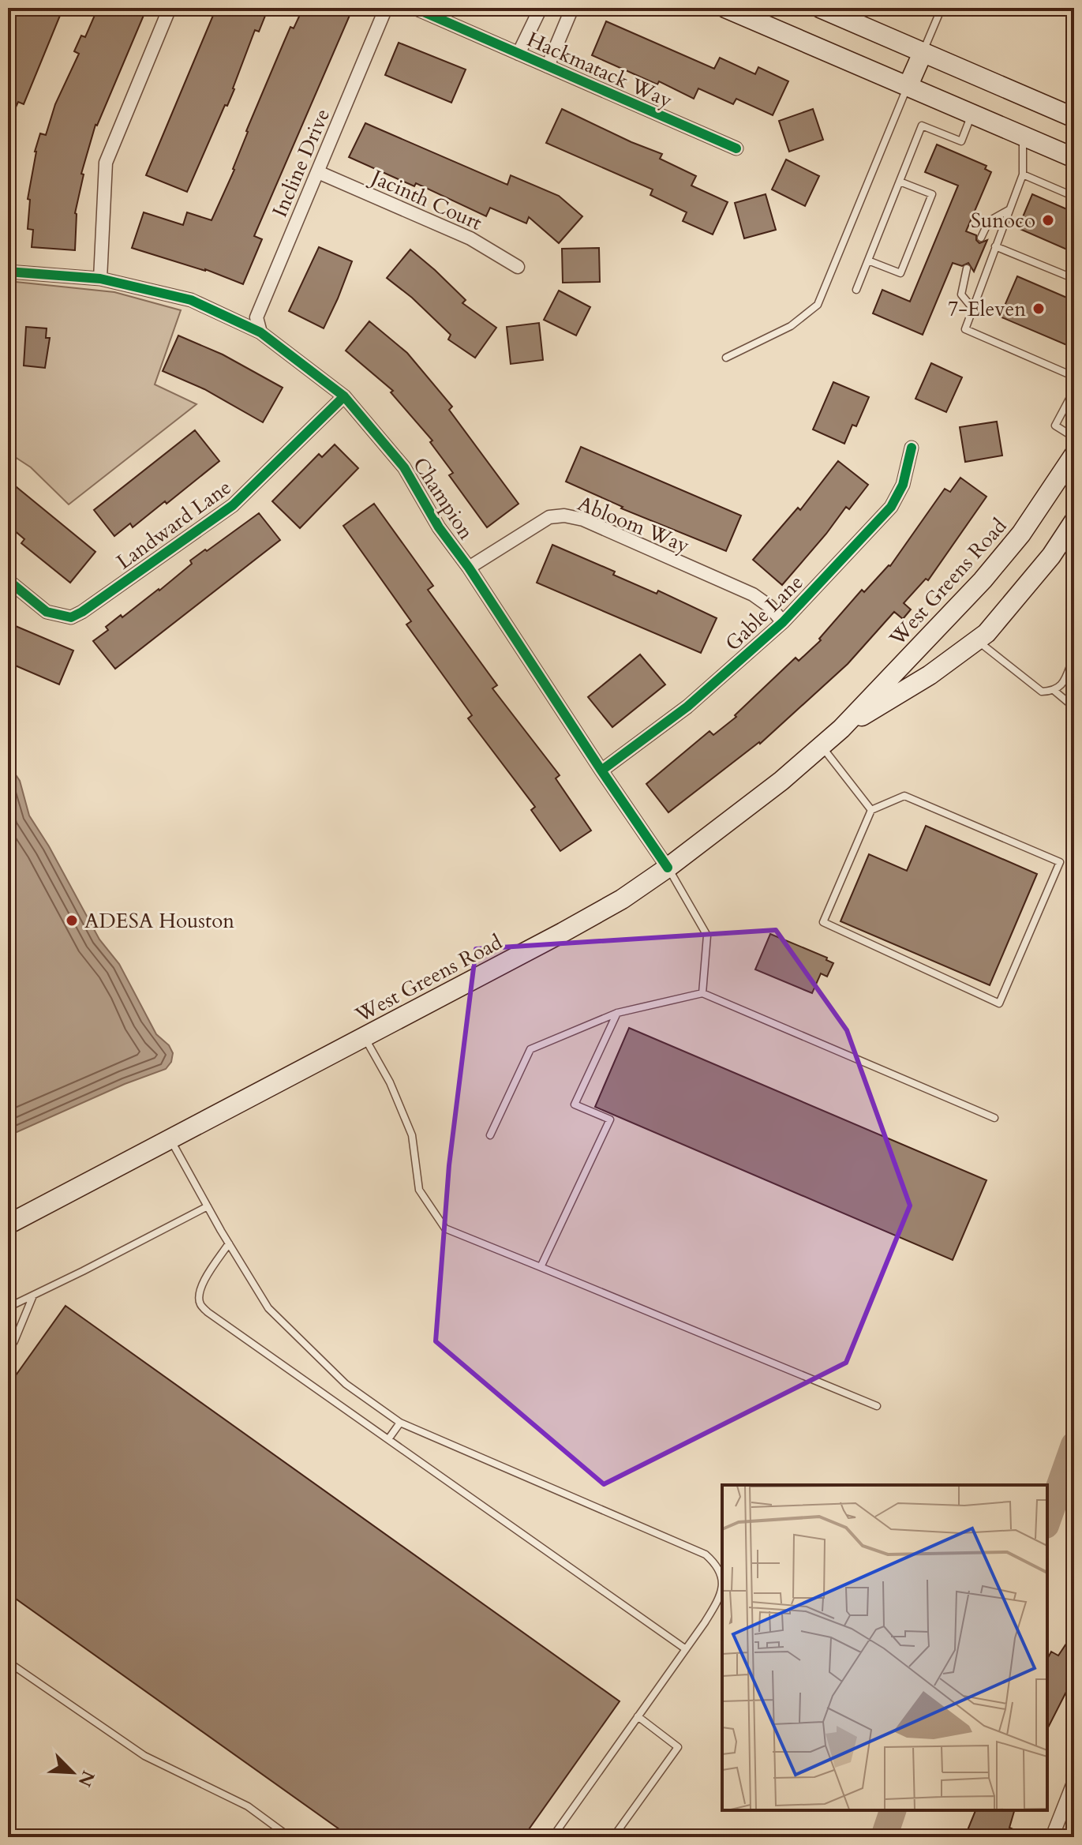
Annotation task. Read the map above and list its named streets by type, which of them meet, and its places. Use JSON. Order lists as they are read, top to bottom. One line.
{"streets":{"main road":["West Greens Road"],"street":["Hackmatack Way","Incline Drive","Jacinth Court","Champion","Landward Lane","Abloom Way","Gable Lane"]},"crossings":[["Incline Drive","Jacinth Court"],["Incline Drive","Champion"],["Champion","Landward Lane"],["Champion","Abloom Way"],["Champion","West Greens Road"],["Champion","Gable Lane"],["Abloom Way","Gable Lane"]],"places":["Sunoco","7-Eleven","ADESA Houston"],"north":"bottom right"}
